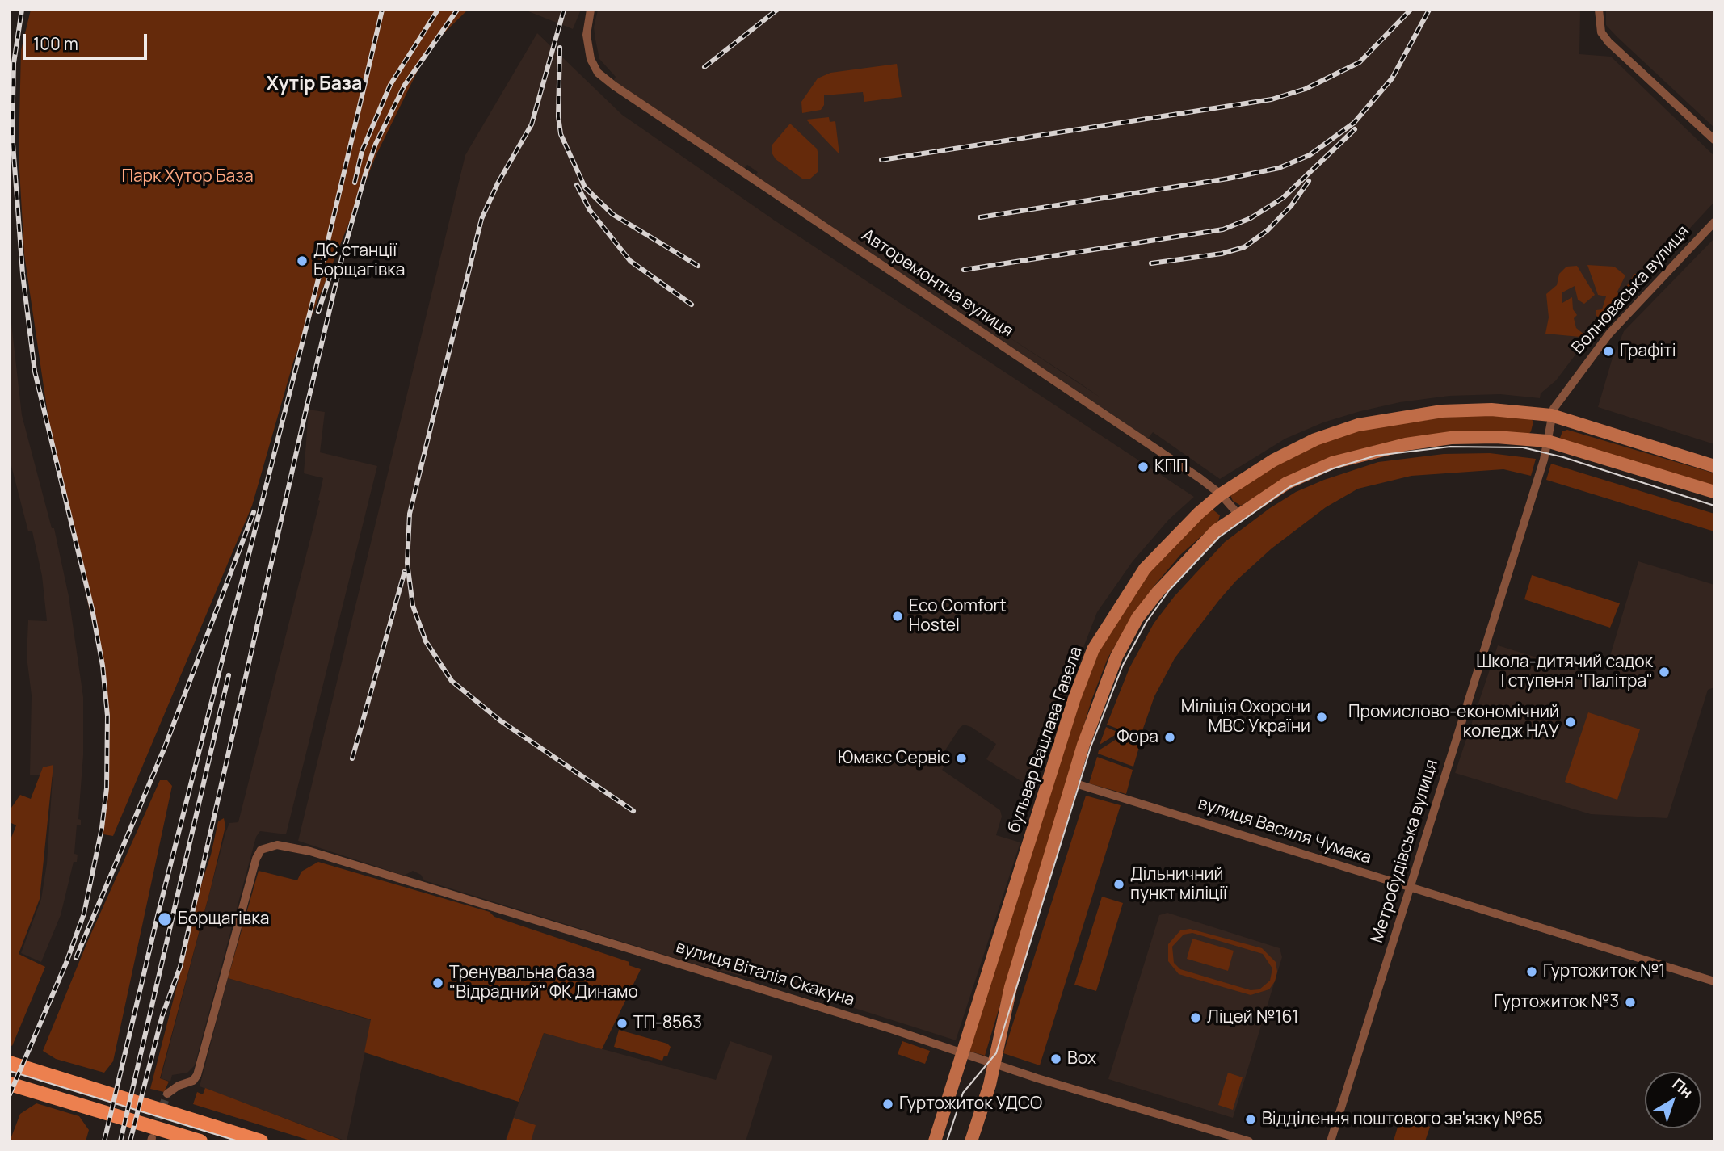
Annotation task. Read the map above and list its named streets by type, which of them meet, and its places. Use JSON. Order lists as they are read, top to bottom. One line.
{"streets":{"main road":["бульвар Вацлава Гавела"],"street":["Авторемонтна вулиця","Волноваська вулиця","вулиця Василя Чумака","Метробудівська вулиця","вулиця Віталія Скакуна"]},"crossings":[["Авторемонтна вулиця","бульвар Вацлава Гавела"],["Волноваська вулиця","бульвар Вацлава Гавела"],["Волноваська вулиця","Метробудівська вулиця"],["бульвар Вацлава Гавела","вулиця Віталія Скакуна"],["вулиця Василя Чумака","Метробудівська вулиця"]],"districts":["Хутір База"],"parks":["Парк Хутор База"],"places":["ДС станції Борщагівка","Графіті","КПП","Eco Comfort Hostel","Школа-дитячий садок І ступеня \"Палітра\"","Міліція Охорони МВС України","Промислово-економічний коледж НАУ","Фора","Юмакс Сервіс","Дільничний пункт міліції","Борщагівка","Гуртожиток №1","Тренувальна база \"Відрадний\" ФК Динамо","Гуртожиток №3","Ліцей №161","ТП-8563","Box","Гуртожиток УДСО","Відділення поштового зв'язку №65"],"scale_bar":"100 m","north":"top right"}
